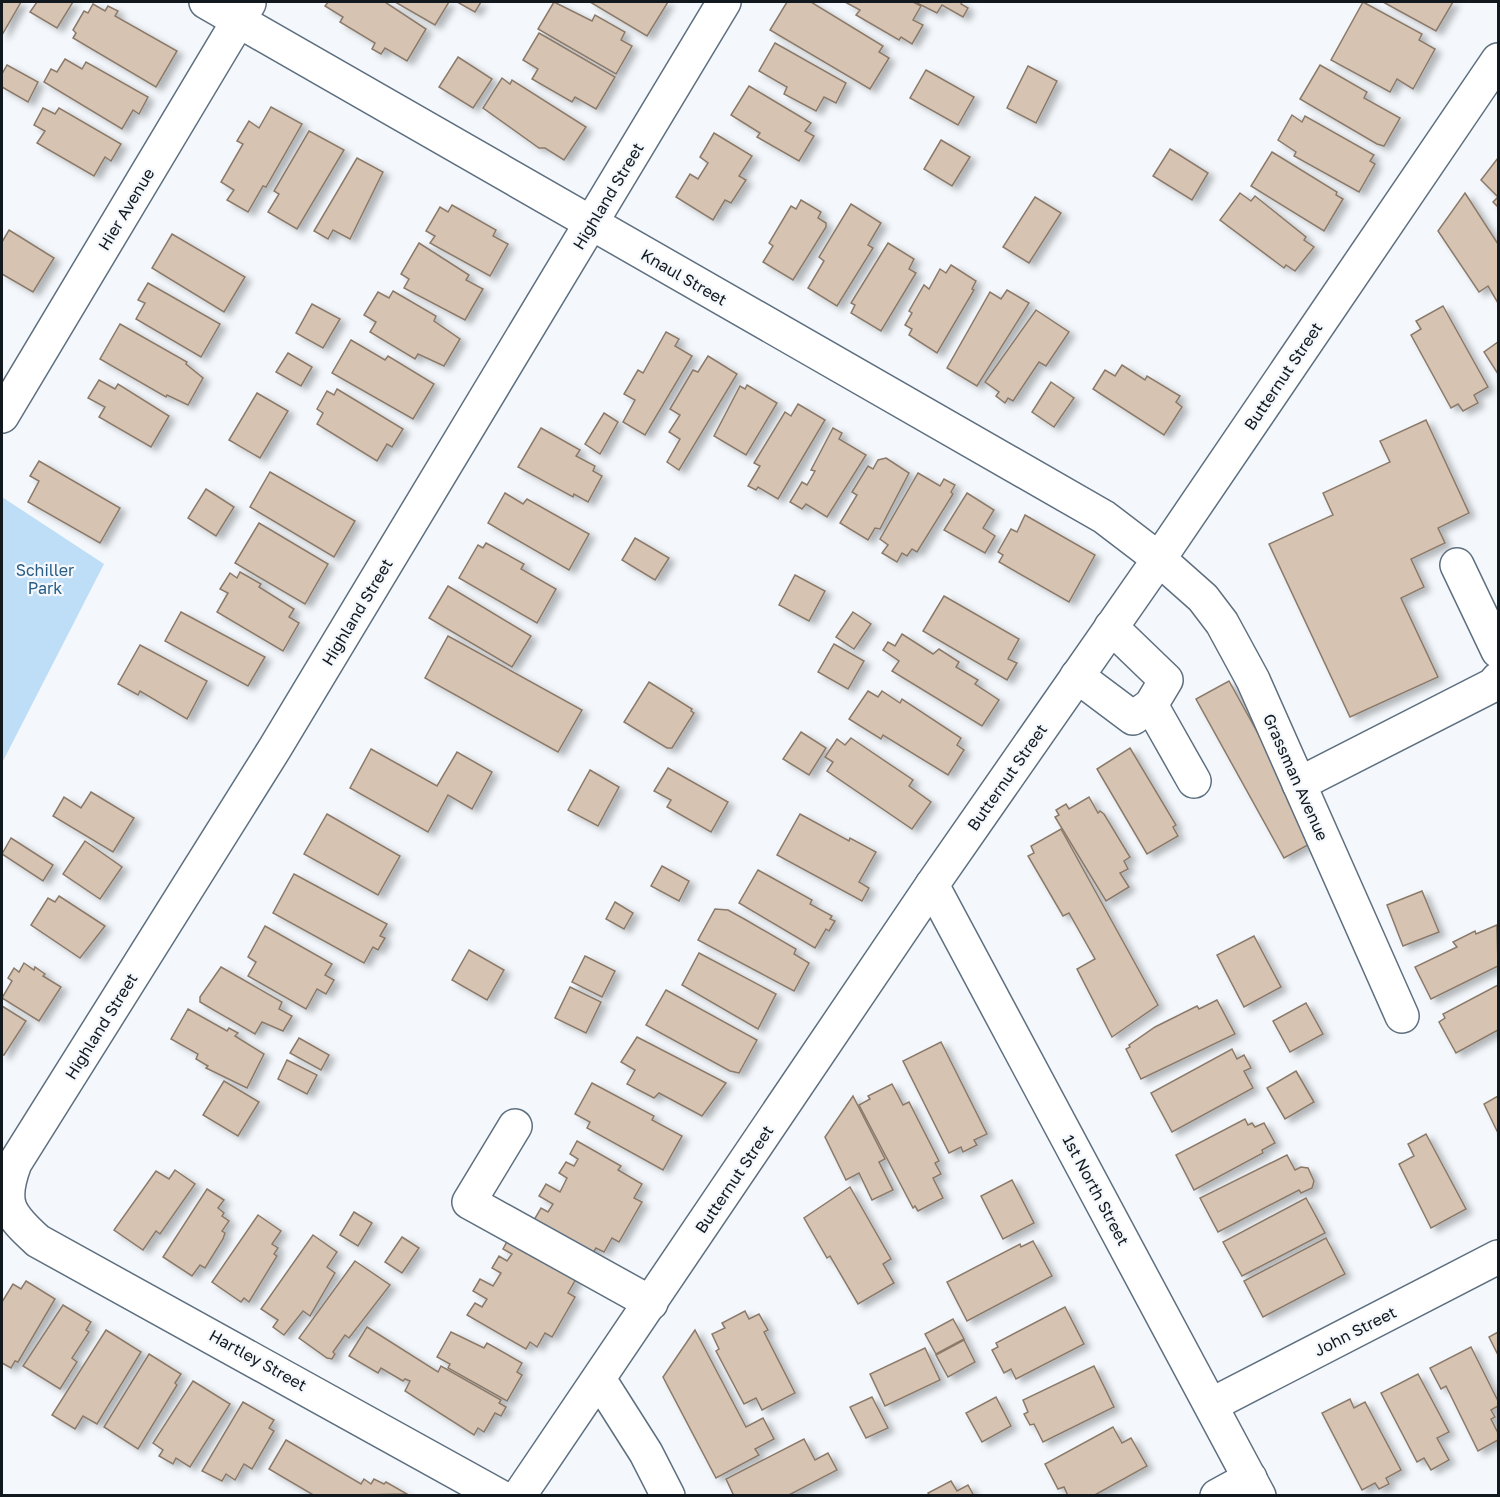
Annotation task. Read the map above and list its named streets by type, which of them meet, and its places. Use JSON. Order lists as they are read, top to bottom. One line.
{"streets":{"street":["Highland Street","Hier Avenue","Knaul Street","Butternut Street","Grassman Avenue","1st North Street","John Street","Hartley Street"]},"crossings":[["Highland Street","Knaul Street"],["Highland Street","Hartley Street"],["Hier Avenue","Knaul Street"],["Knaul Street","Butternut Street"],["Knaul Street","Grassman Avenue"],["Butternut Street","Grassman Avenue"],["Butternut Street","1st North Street"],["1st North Street","John Street"]],"parks":["Schiller Park"]}
